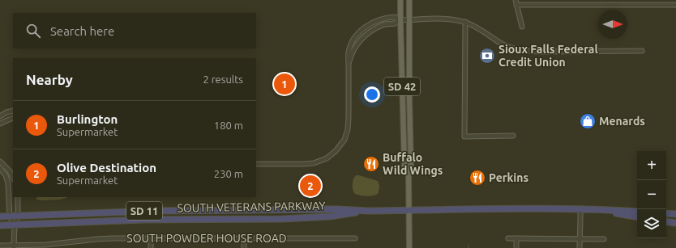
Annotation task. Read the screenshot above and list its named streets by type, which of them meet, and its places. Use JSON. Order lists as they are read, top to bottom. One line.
{"streets":{"highway":["SOUTH VETERANS PARKWAY","SD 11"],"main road":["SD 42"],"street":["SOUTH POWDER HOUSE ROAD"]},"crossings":[["SD 42","SOUTH VETERANS PARKWAY"]],"places":{"bank":["Sioux Falls Federal Credit Union"],"shop":["Menards"],"restaurant":["Buffalo Wild Wings","Perkins"]},"north":"right","page":{"search":"Search here","heading":["Nearby","2 results"],"pins":["1","2"],"list":[{"mark":"1","name":"Burlington","note":"Supermarket","value":"180 m"},{"mark":"2","name":"Olive Destination","note":"Supermarket","value":"230 m"}],"map_buttons":["+","−"]}}
